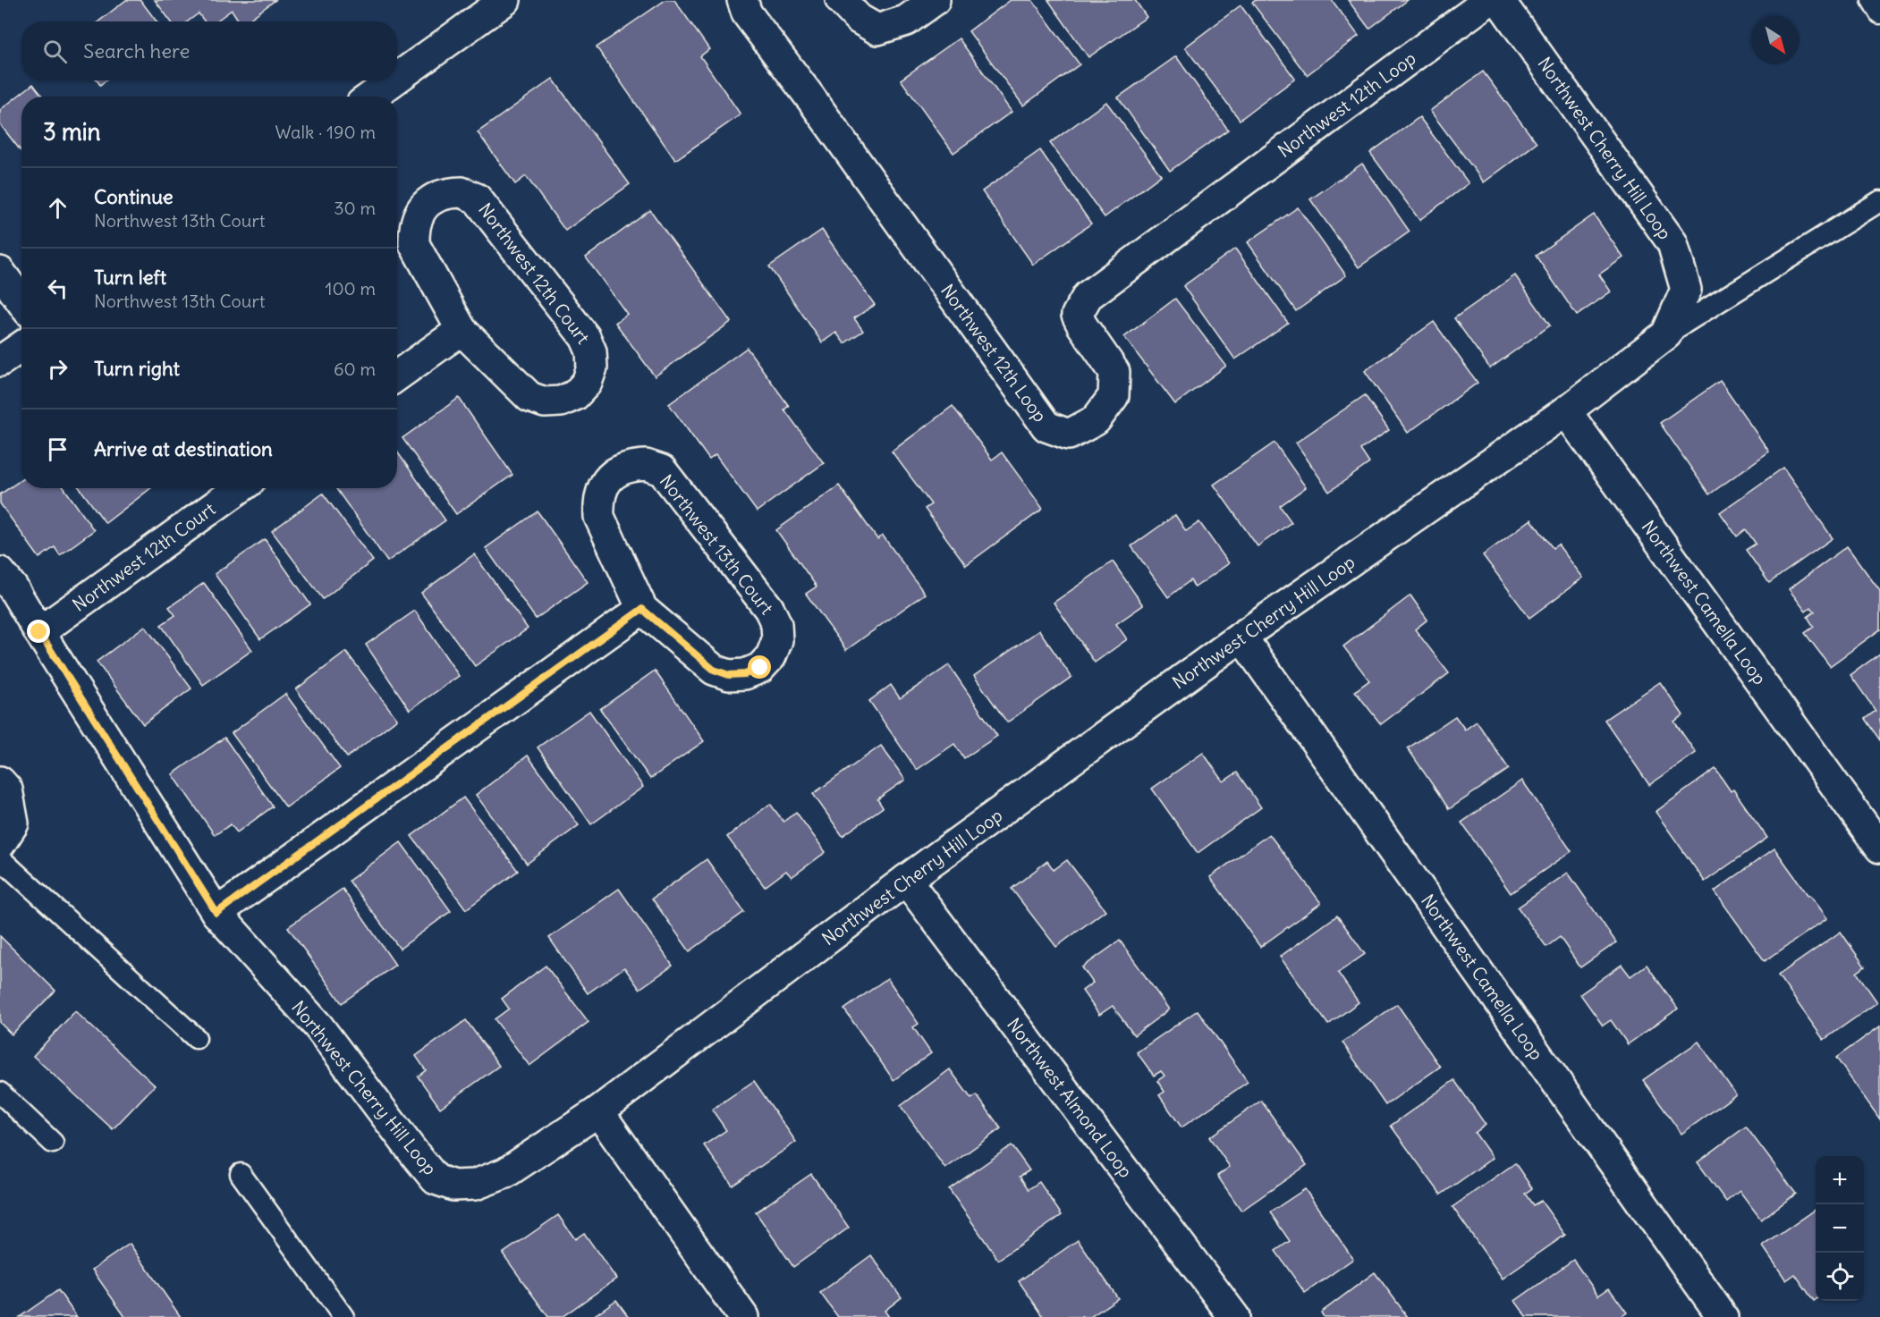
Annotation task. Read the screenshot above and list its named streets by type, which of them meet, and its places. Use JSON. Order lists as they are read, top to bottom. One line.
{"streets":{"street":["Northwest 12th Loop","Northwest Cherry Hill Loop","Northwest 12th Court","Northwest 13th Court","Northwest Camella Loop","Northwest Almond Loop"]},"crossings":[["Northwest Cherry Hill Loop","Northwest 12th Court"],["Northwest Cherry Hill Loop","Northwest Camella Loop"],["Northwest Cherry Hill Loop","Northwest Almond Loop"]],"north":"bottom right","page":{"search":"Search here","heading":["3 min","Walk · 190 m"],"list":[["Continue","Northwest 13th Court","30 m"],["Turn left","Northwest 13th Court","100 m"],["Turn right","60 m"],"Arrive at destination"],"map_buttons":["+","−"]}}
